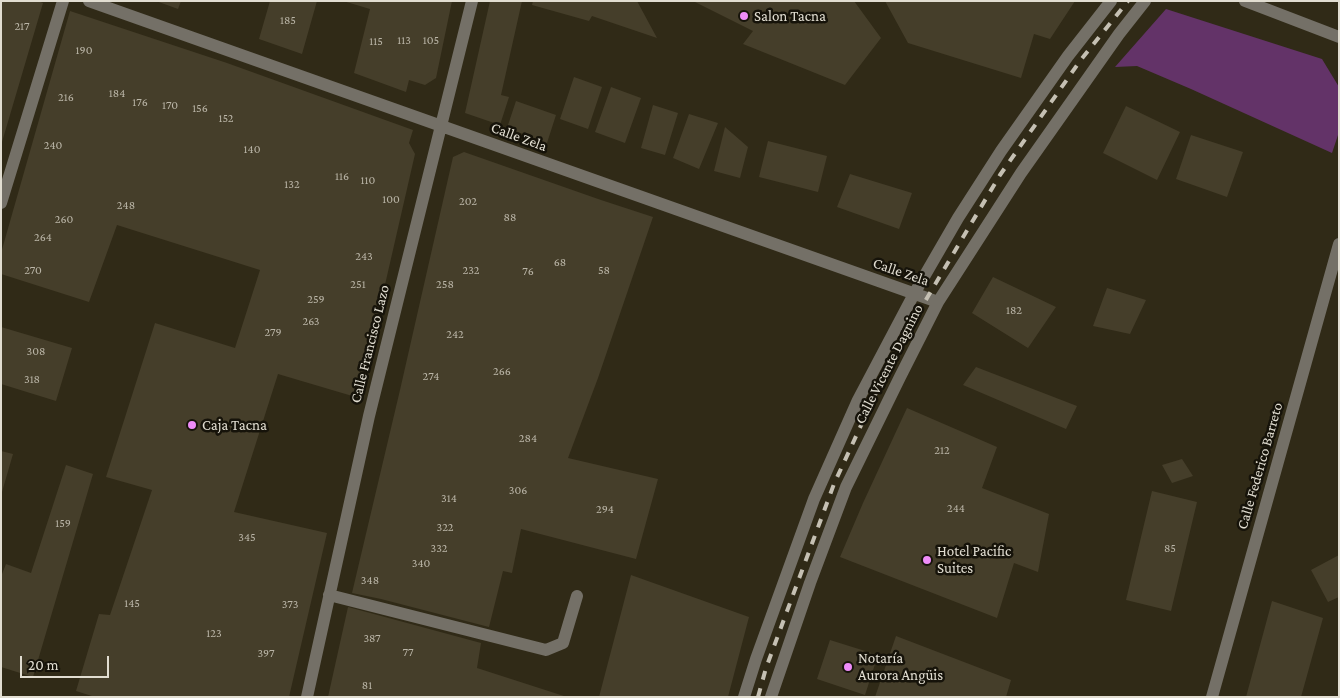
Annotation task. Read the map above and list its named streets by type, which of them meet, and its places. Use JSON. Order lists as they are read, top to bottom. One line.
{"streets":{"street":["Calle Zela","Calle Francisco Lazo","Calle Vicente Dagnino","Calle Federico Barreto"]},"crossings":[["Calle Zela","Calle Francisco Lazo"],["Calle Zela","Calle Vicente Dagnino"]],"places":["Salon Tacna","Caja Tacna","Hotel Pacific Suites","Notaría Aurora Angüis"],"house_numbers":["185","217","113","105","115","190","184","216","176","170","156","152","240","140","116","110","132","100","202","248","88","260","264","243","68","270","232","58","76","251","258","259","182","263","279","242","308","266","274","318","284","212","306","314","244","294","159","322","345","332","85","340","348","145","373","123","387","77","397","81"],"scale_bar":"20 m"}
